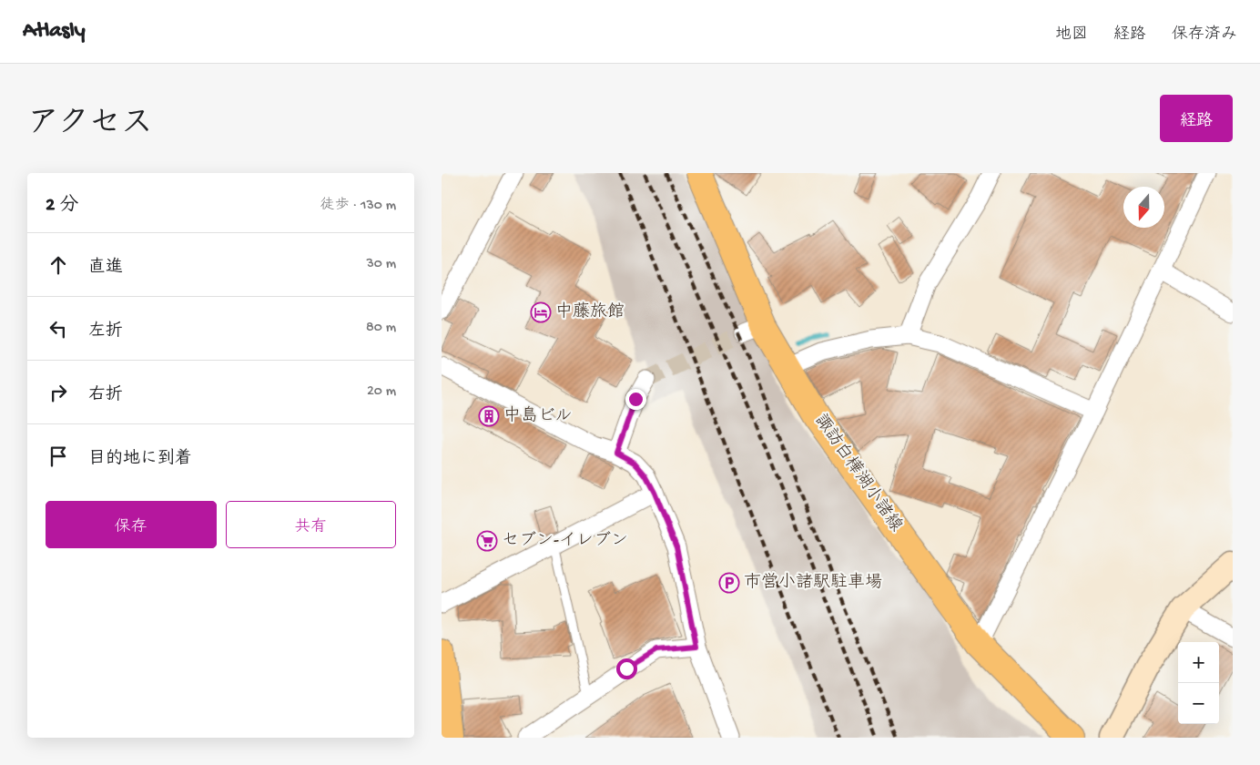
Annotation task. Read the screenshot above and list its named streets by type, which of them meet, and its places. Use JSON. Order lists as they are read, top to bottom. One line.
{"streets":{"main road":["諏訪白樺湖小諸線"]},"places":{"hotel":["中藤旅館"],"building":["中島ビル"],"supermarket":["セブン-イレブン"],"parking":["市営小諸駅駐車場"]},"north":"bottom","page":{"header":"Atlasly","nav":["地図","経路","保存済み"],"title":"アクセス","buttons":["経路",["保存","共有"]],"heading":["2 分","徒歩 · 130 m"],"list":[["直進","30 m"],["左折","80 m"],["右折","20 m"],"目的地に到着"],"map_buttons":["+","−"]}}
